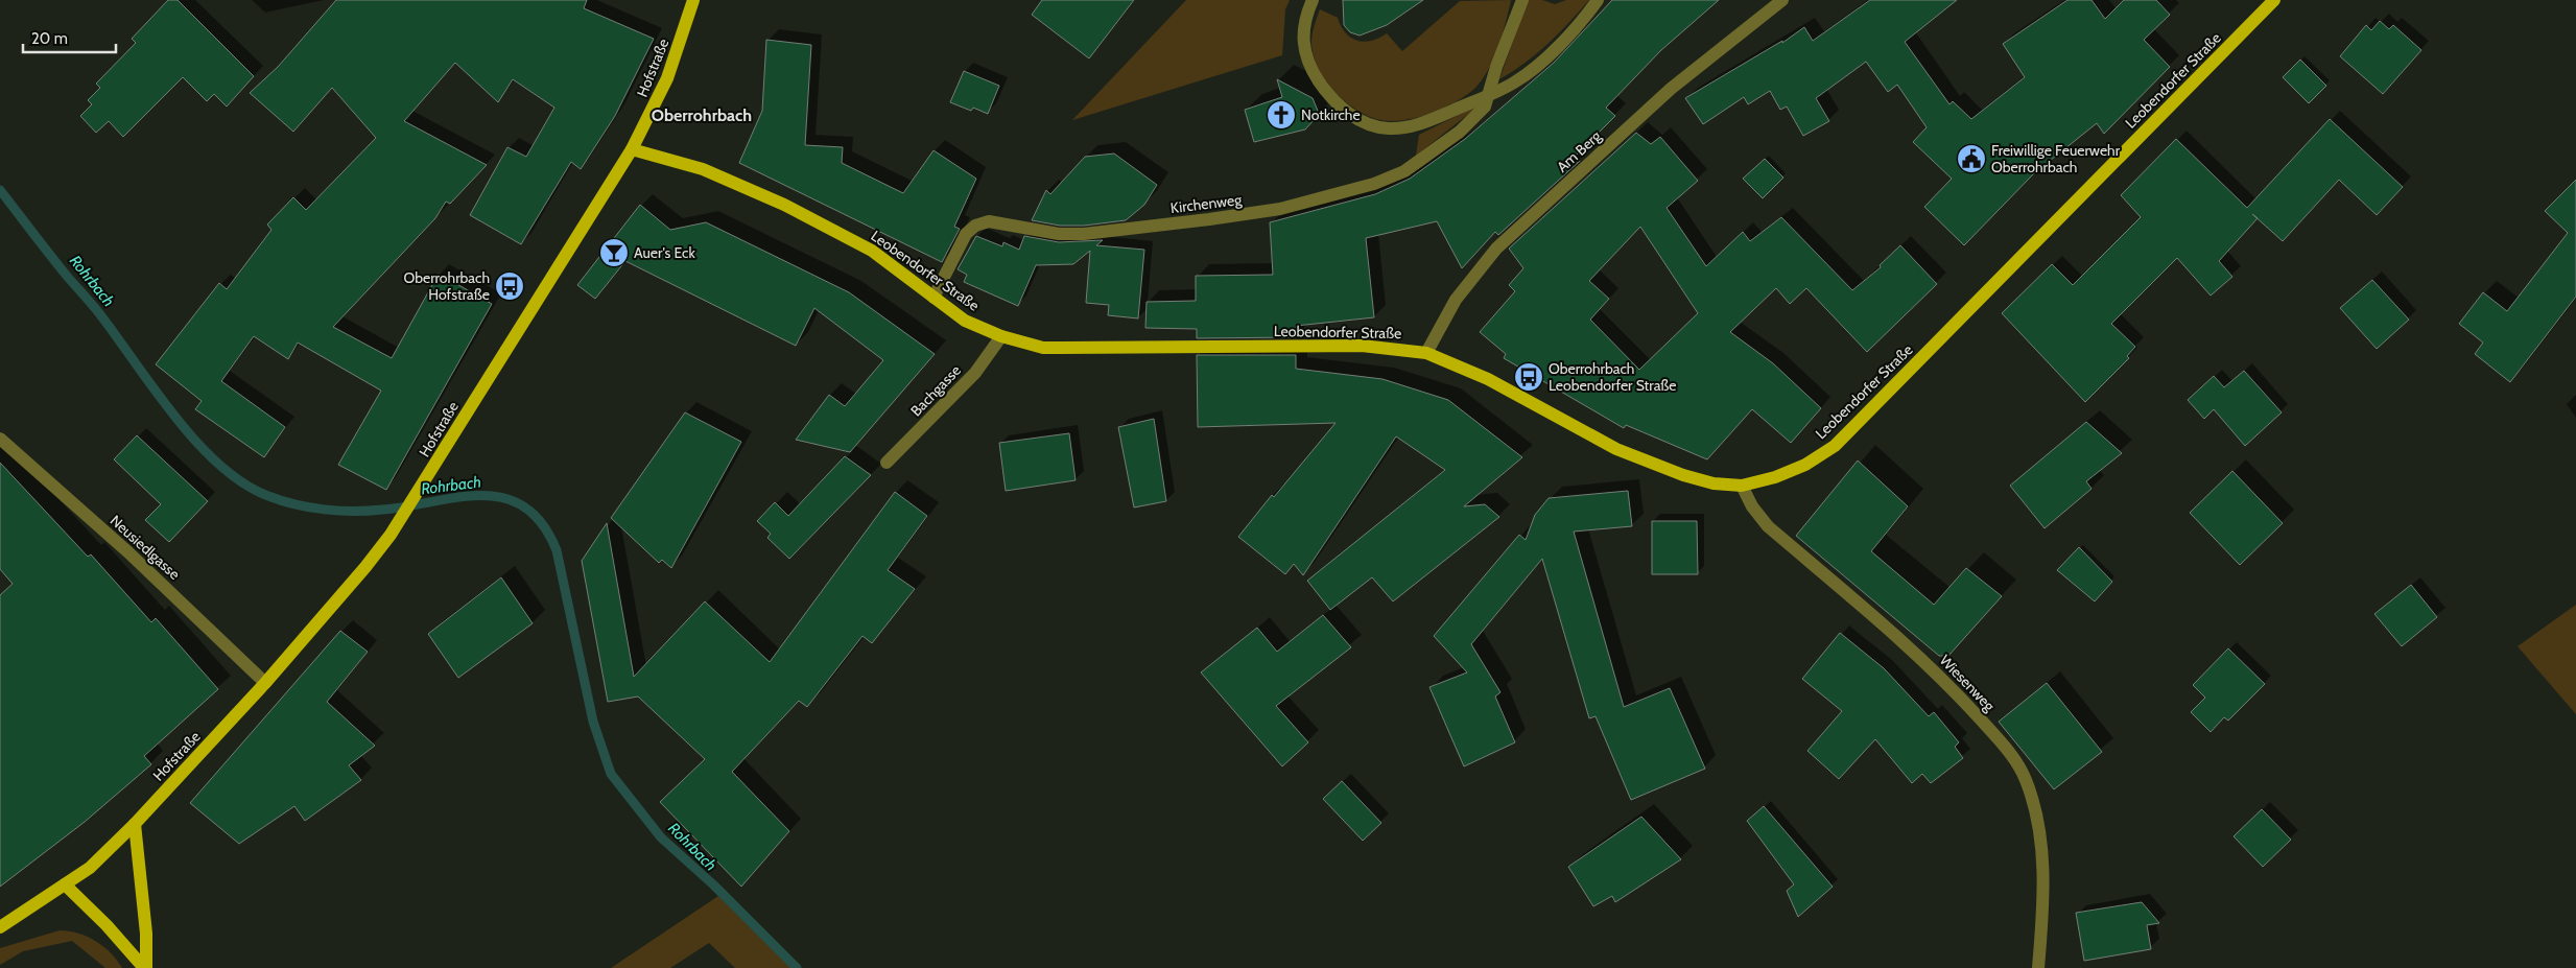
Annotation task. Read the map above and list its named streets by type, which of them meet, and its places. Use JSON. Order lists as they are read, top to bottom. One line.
{"streets":{"main road":["Hofstraße","Leobendorfer Straße"],"street":["Am Berg","Kirchenweg","Bachgasse","Neusiedlgasse","Wiesenweg"]},"crossings":[["Hofstraße","Leobendorfer Straße"],["Hofstraße","Neusiedlgasse"],["Leobendorfer Straße","Am Berg"],["Leobendorfer Straße","Kirchenweg"],["Leobendorfer Straße","Bachgasse"],["Leobendorfer Straße","Wiesenweg"]],"districts":["Oberrohrbach"],"water":["Rohrbach"],"places":{"church":["Notkirche"],"public building":["Freiwillige Feuerwehr Oberrohrbach"],"bar":["Auer's Eck"],"bus stop":["Oberrohrbach Hofstraße","Oberrohrbach Leobendorfer Straße"]},"scale_bar":"20 m"}
